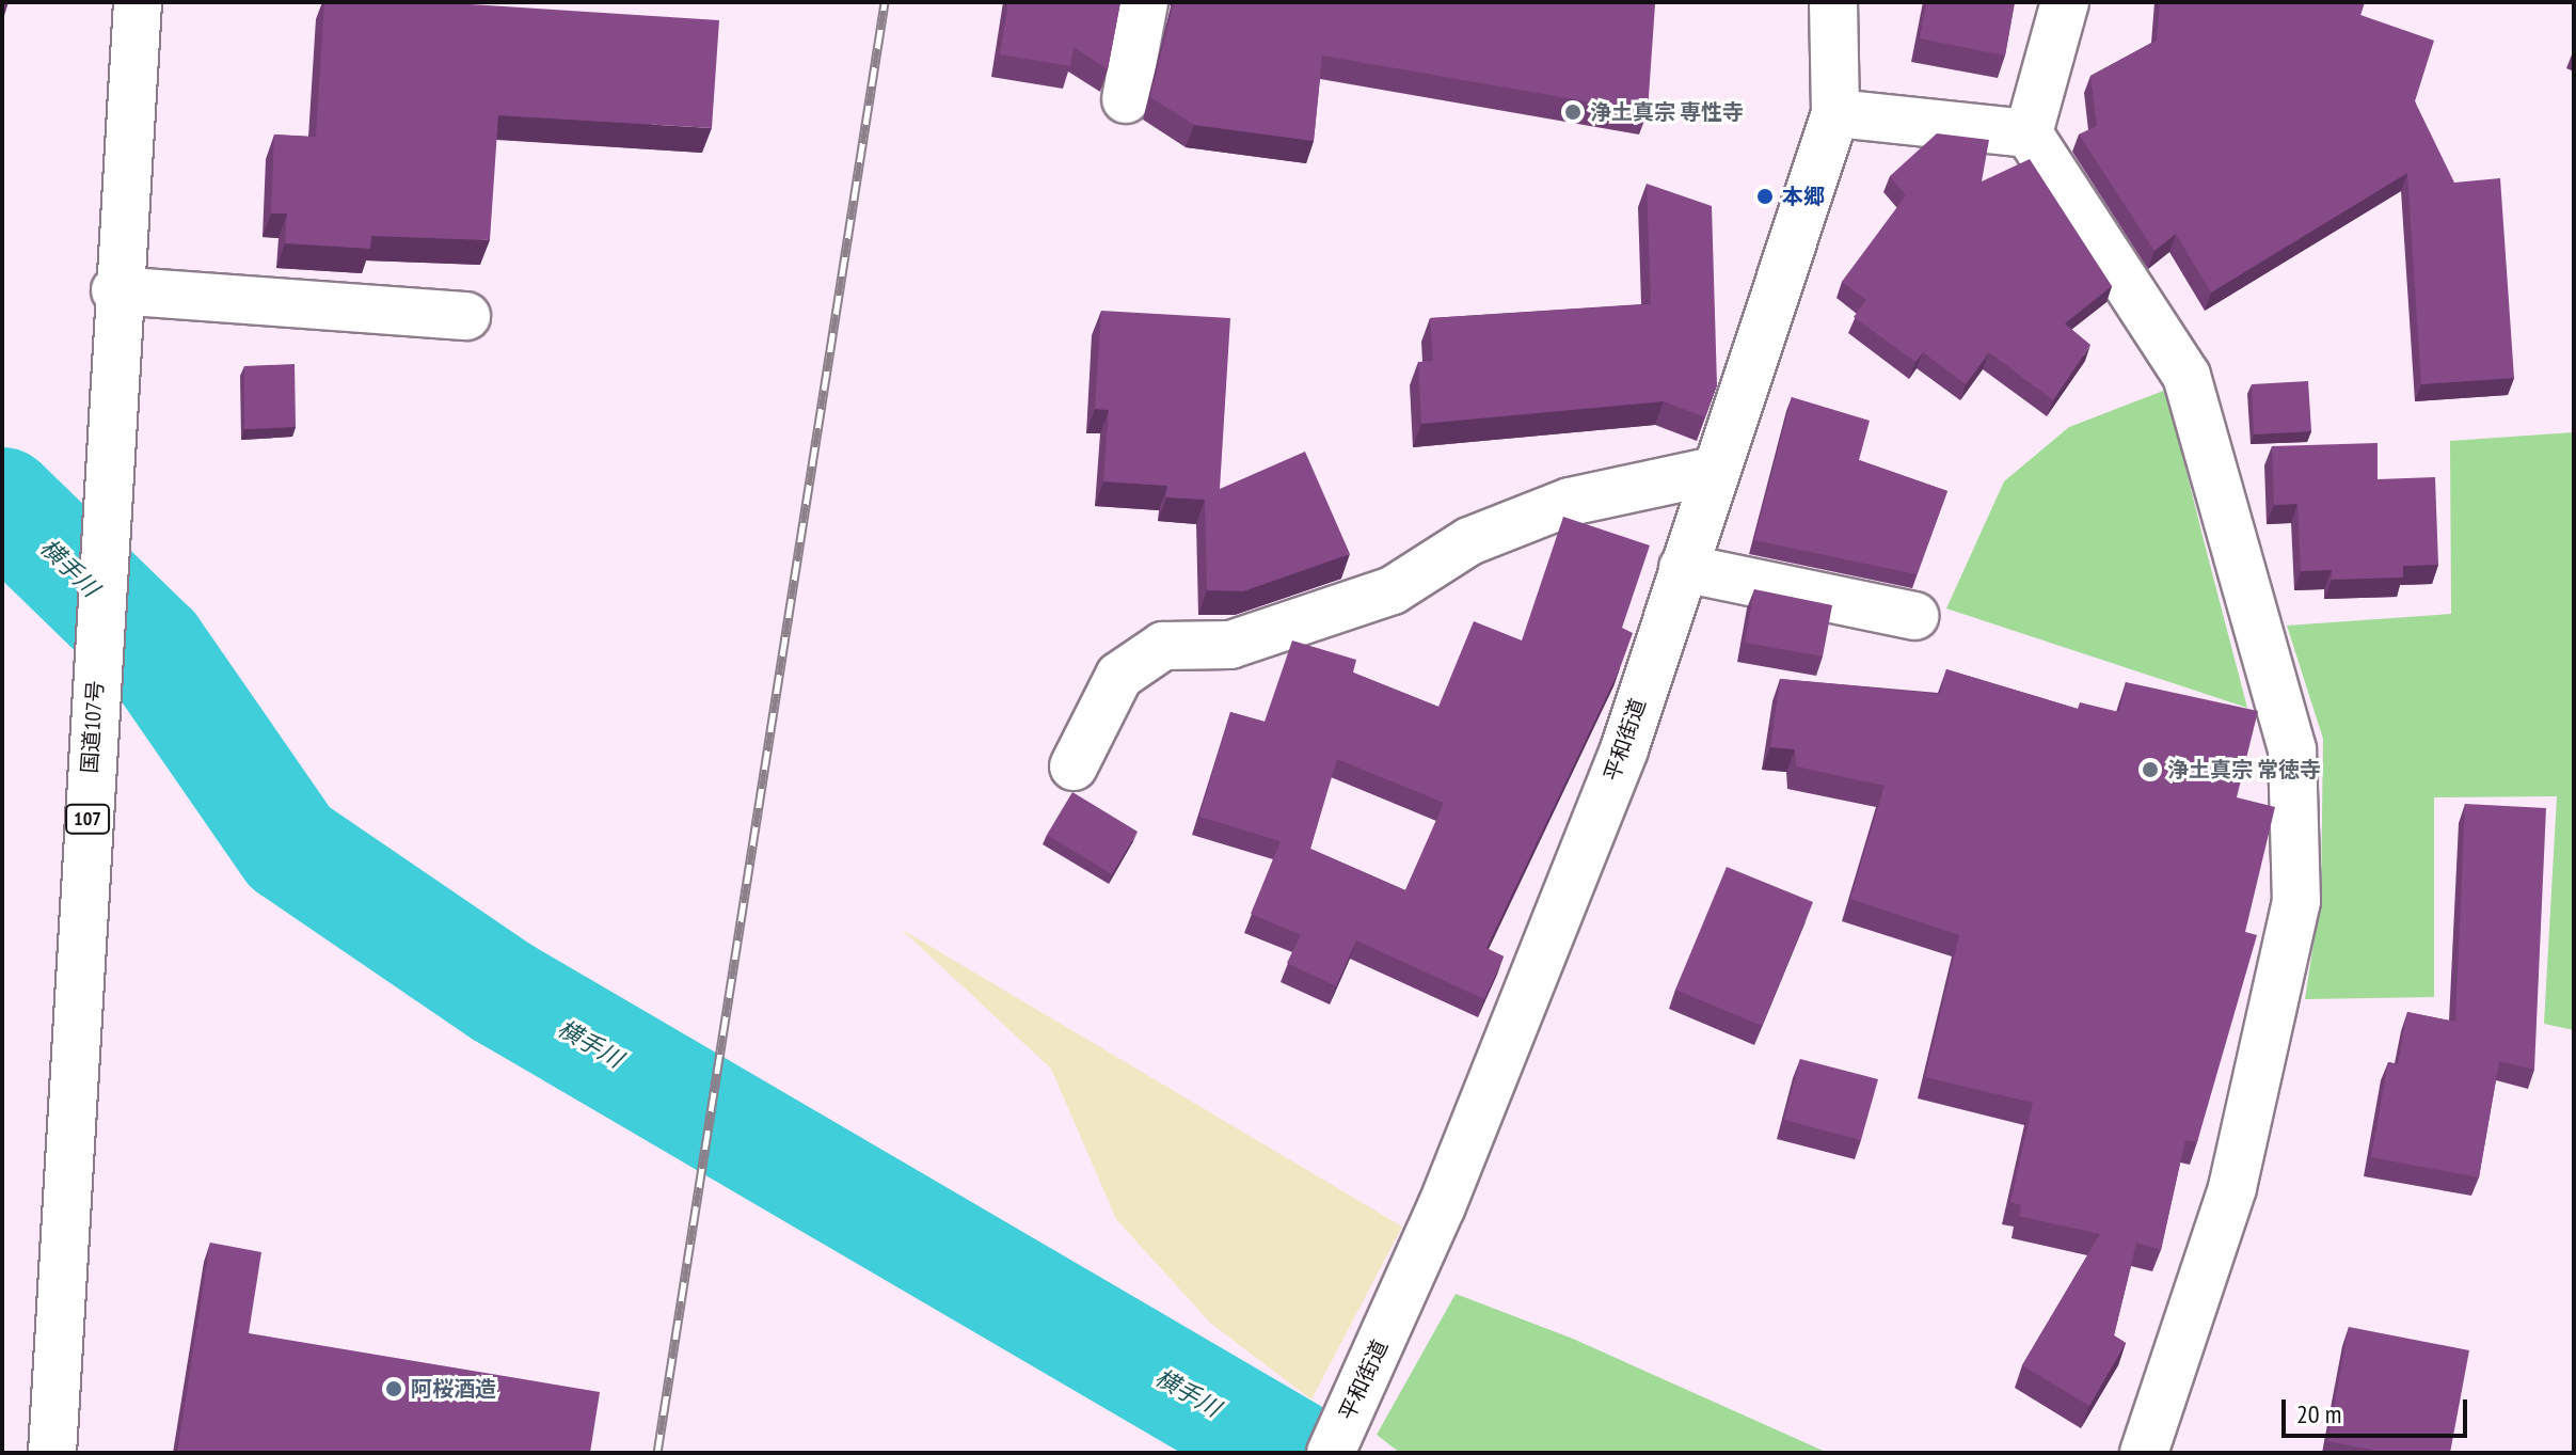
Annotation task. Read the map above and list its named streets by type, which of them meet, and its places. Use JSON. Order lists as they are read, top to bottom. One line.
{"streets":{"main road":["国道107号","平和街道","107"]},"water":["横手川"],"places":["浄土真宗 専性寺","本郷","浄土真宗 常徳寺","阿桜酒造"],"scale_bar":"20 m"}
